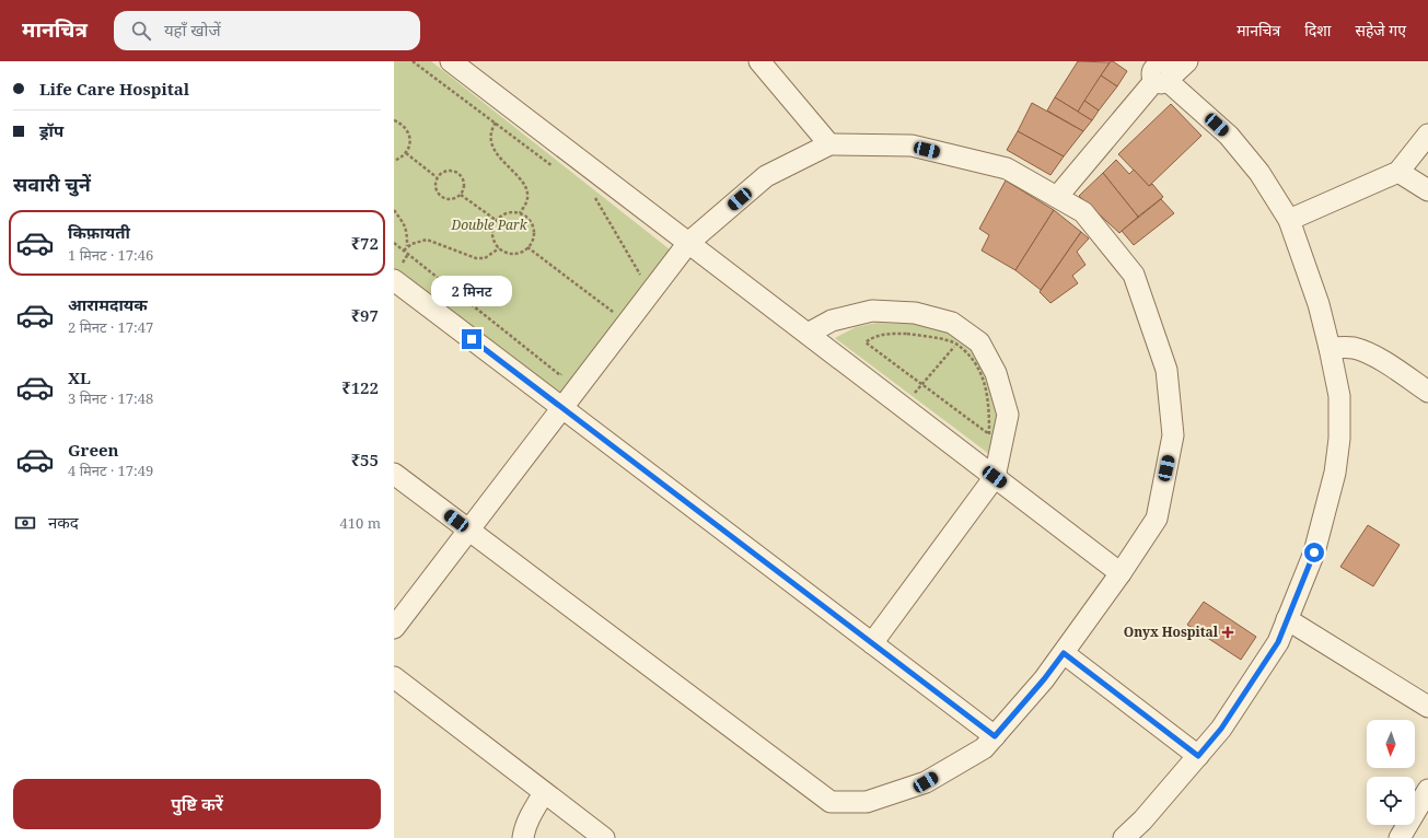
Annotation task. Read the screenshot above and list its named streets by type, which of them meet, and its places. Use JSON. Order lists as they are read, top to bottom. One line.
{"parks":["Double Park"],"places":{"health":["Onyx Hospital"]},"north":"bottom","page":{"header":"मानचित्र","search":"यहाँ खोजें","nav":["मानचित्र","दिशा","सहेजे गए"],"banner":["Life Care Hospital","ड्रॉप"],"heading":"सवारी चुनें","list":[{"name":"किफ़ायती","note":"1 मिनट · 17:46","value":"₹72"},{"name":"आरामदायक","note":"2 मिनट · 17:47","value":"₹97"},{"name":"XL","note":"3 मिनट · 17:48","value":"₹122"},{"name":"Green","note":"4 मिनट · 17:49","value":"₹55"}],"bubble":"2 मिनट","pay":["नकद","410 m"],"buttons":"पुष्टि करें"}}
